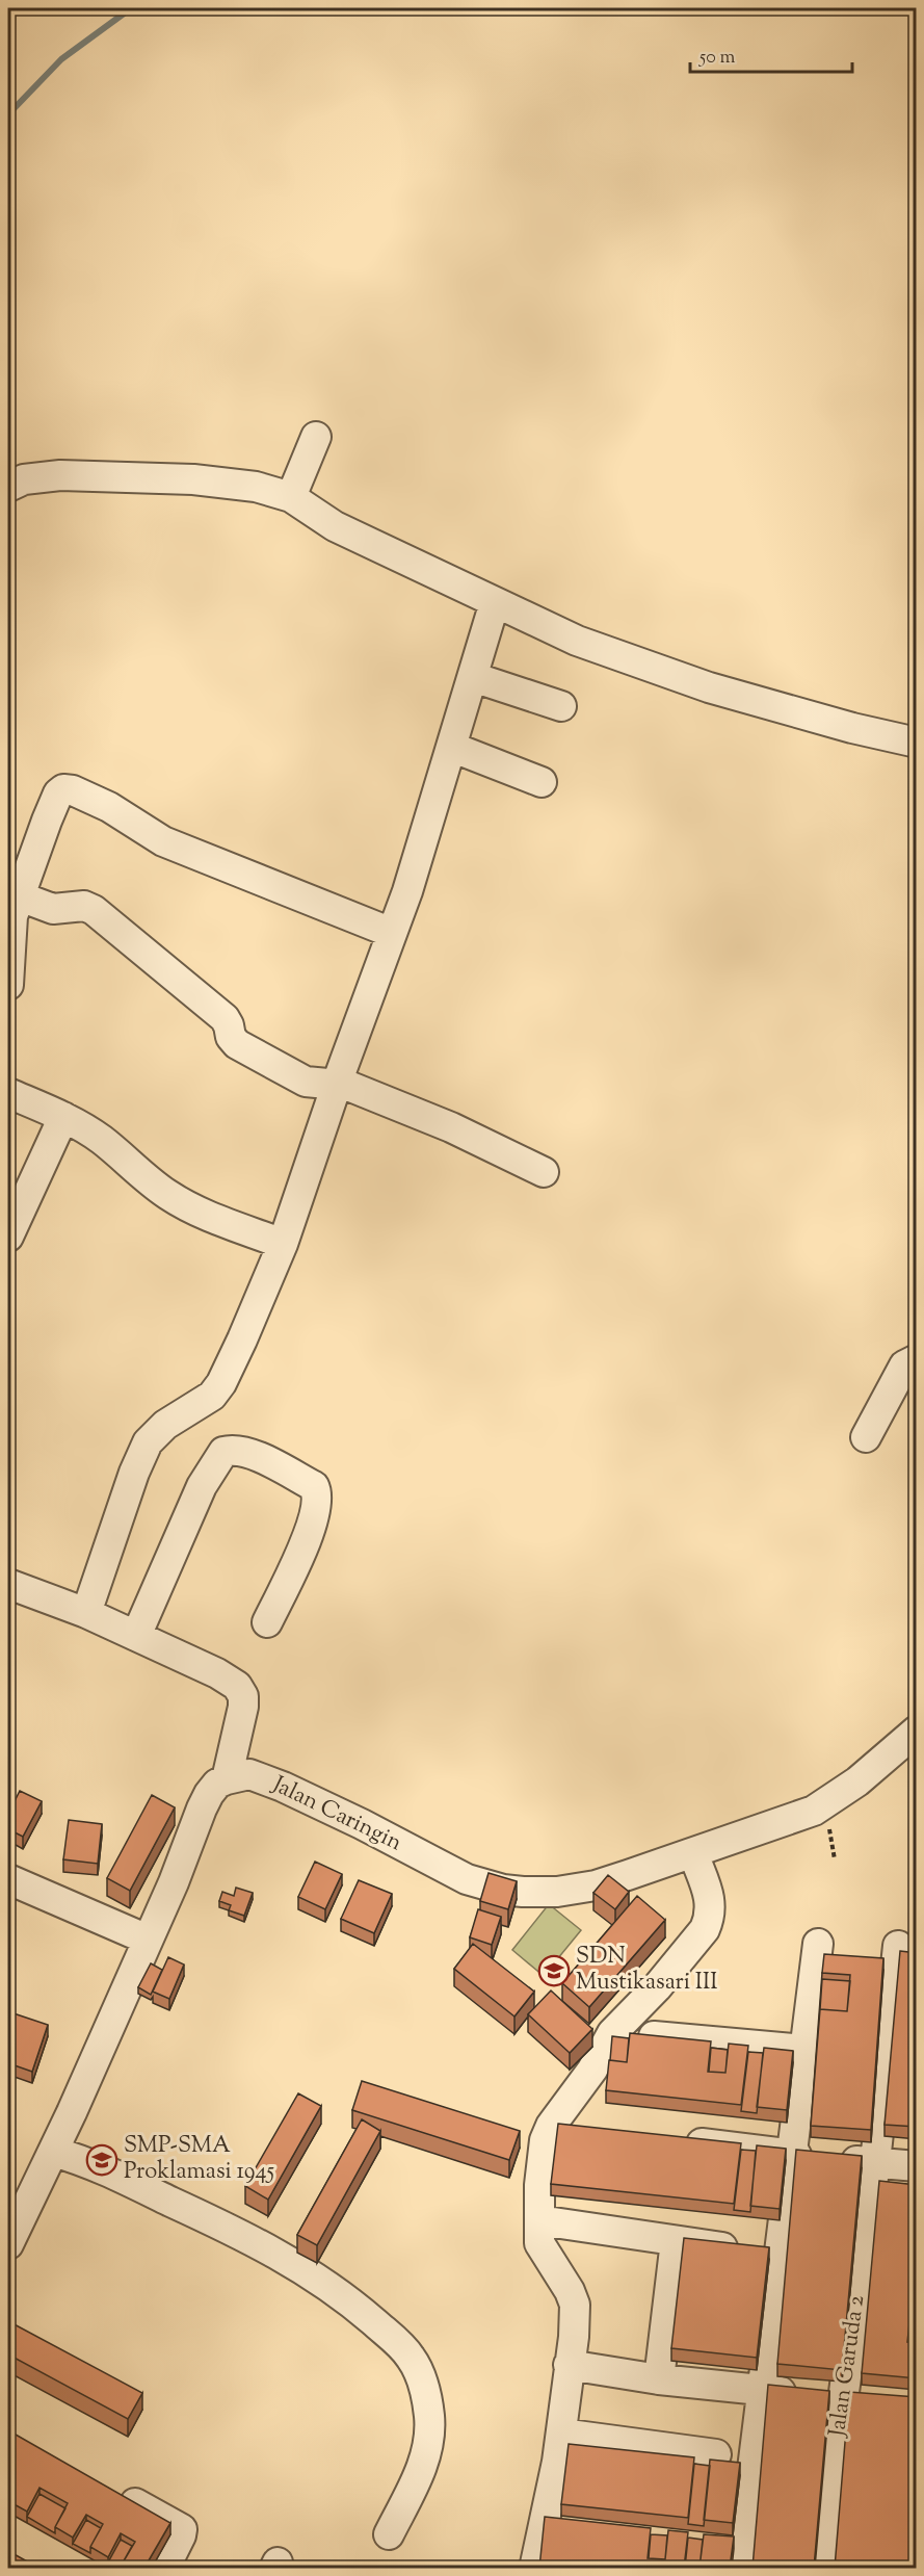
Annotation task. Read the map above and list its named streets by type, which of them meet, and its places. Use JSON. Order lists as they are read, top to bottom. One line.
{"streets":{"street":["Jalan Caringin","Jalan Garuda 2"]},"places":{"school or university":["SDN Mustikasari III","SMP-SMA Proklamasi 1945"]},"scale_bar":"50 m"}
